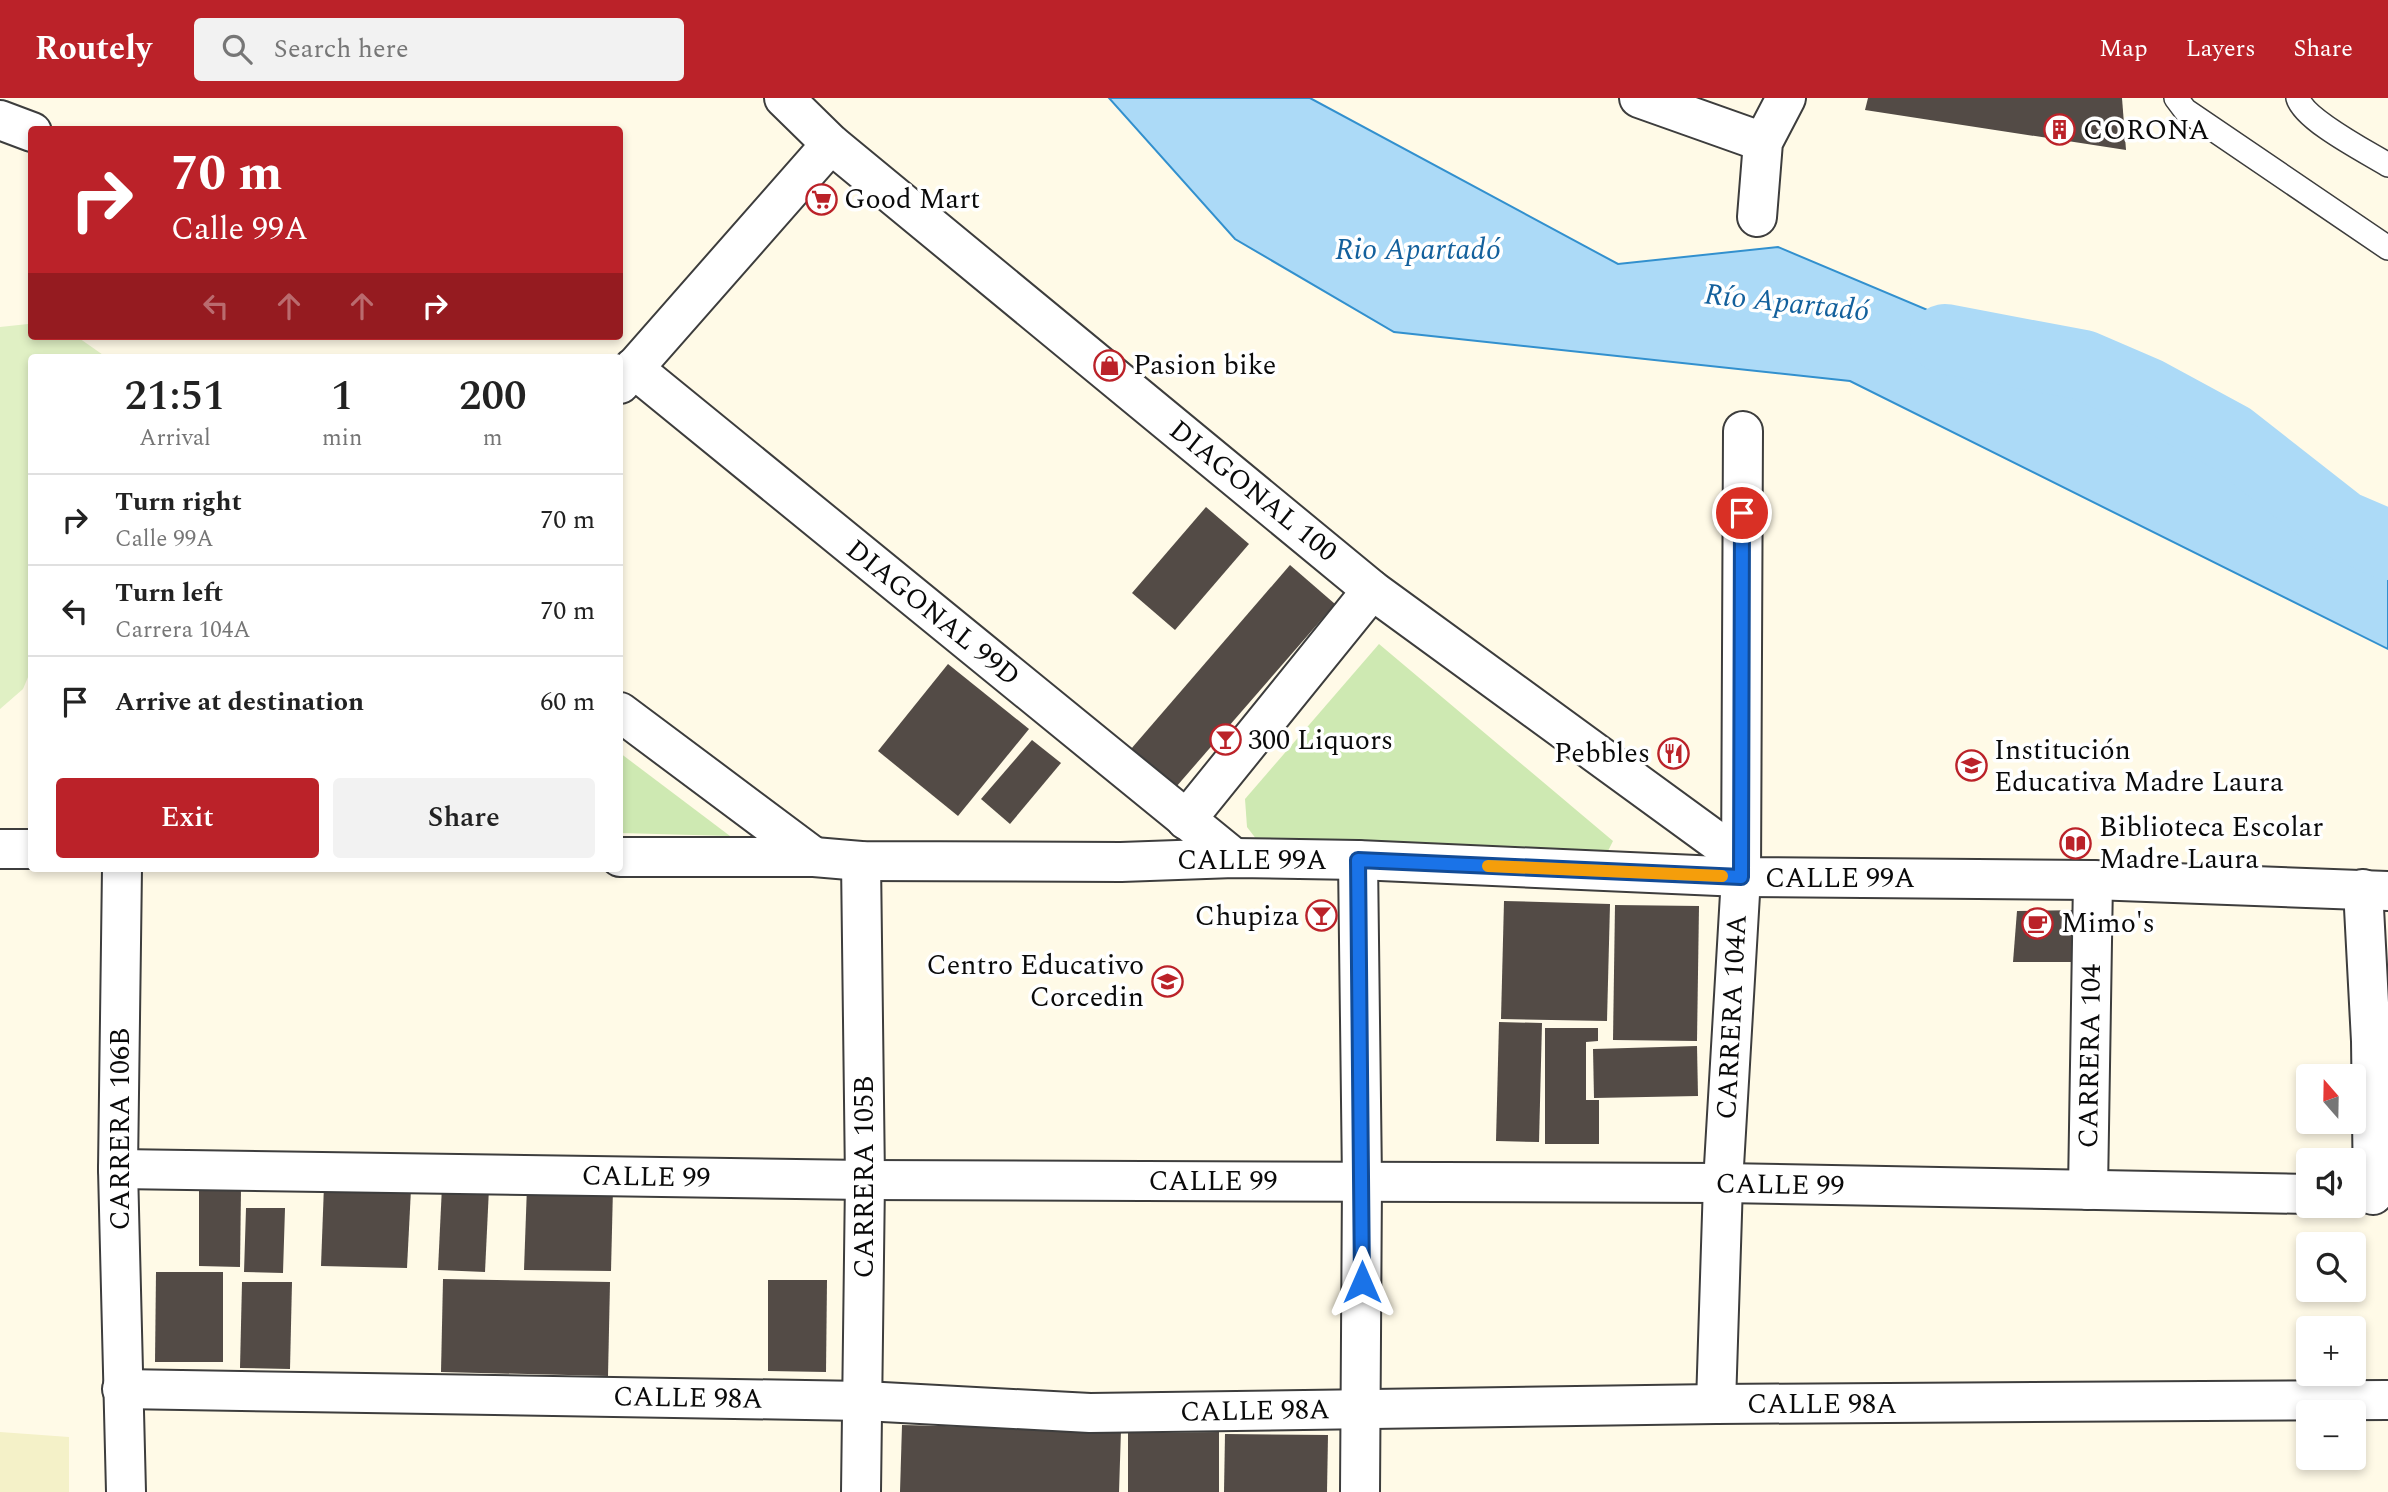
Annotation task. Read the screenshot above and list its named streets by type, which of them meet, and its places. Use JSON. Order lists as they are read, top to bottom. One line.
{"streets":{"street":["DIAGONAL 100","DIAGONAL 99D","CALLE 99A","CARRERA 104A","CARRERA 104","CARRERA 106B","CALLE 99","CARRERA 105B","CALLE 98A"]},"crossings":[["DIAGONAL 100","CALLE 99A"],["DIAGONAL 100","CARRERA 104A"],["DIAGONAL 99D","CALLE 99A"],["CALLE 99A","CARRERA 104A"],["CALLE 99A","CARRERA 104"],["CALLE 99A","CARRERA 105B"],["CARRERA 104A","CALLE 99"],["CARRERA 104A","CALLE 98A"],["CARRERA 104","CALLE 99"],["CARRERA 106B","CALLE 99"],["CARRERA 106B","CALLE 98A"],["CALLE 99","CARRERA 105B"],["CARRERA 105B","CALLE 98A"]],"water":["Rio Apartadó","Río Apartadó"],"places":{"building":["CORONA"],"supermarket":["Good Mart"],"shop":["Pasion bike"],"bar":["300 Liquors","Chupiza"],"restaurant":["Pebbles"],"school or university":["Institución Educativa Madre Laura","Centro Educativo Corcedin"],"library":["Biblioteca Escolar Madre Laura"],"cafe":["Mimo's"]},"north":"top","page":{"header":"Routely","search":"Search here","nav":["Map","Layers","Share"],"turn":["70 m","Calle 99A"],"eta":["21:51","Arrival","1","min","200","m"],"list":[{"name":"Turn right","note":"Calle 99A","value":"70 m"},{"name":"Turn left","note":"Carrera 104A","value":"70 m"},{"name":"Arrive at destination","value":"60 m"}],"buttons":["Exit","Share"],"map_buttons":["+","−"]}}
